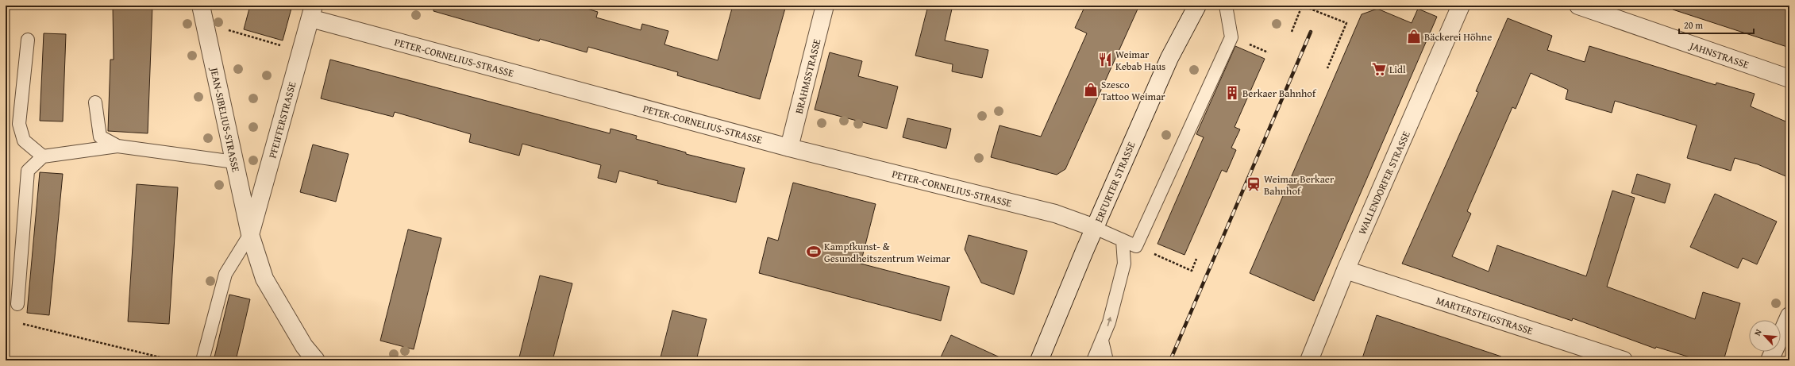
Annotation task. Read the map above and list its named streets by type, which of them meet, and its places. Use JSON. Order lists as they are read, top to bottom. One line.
{"streets":{"street":["JAHNSTRASSE","PETER-CORNELIUS-STRASSE","BRAHMSSTRASSE","JEAN-SIBELIUS-STRASSE","PFEIFFERSTRASSE","ERFURTER STRASSE","WALLENDORFER STRASSE","MARTERSTEIGSTRASSE"]},"crossings":[["PETER-CORNELIUS-STRASSE","BRAHMSSTRASSE"],["PETER-CORNELIUS-STRASSE","PFEIFFERSTRASSE"],["PETER-CORNELIUS-STRASSE","ERFURTER STRASSE"],["JEAN-SIBELIUS-STRASSE","PFEIFFERSTRASSE"],["WALLENDORFER STRASSE","MARTERSTEIGSTRASSE"]],"places":{"shop":["Bäckerei Höhne","Szesco Tattoo Weimar"],"restaurant":["Weimar Kebab Haus"],"supermarket":["Lidl"],"building":["Berkaer Bahnhof"],"station":["Weimar Berkaer Bahnhof"],"sports":["Kampfkunst- & Gesundheitszentrum Weimar"]},"scale_bar":"20 m","north":"top left"}
